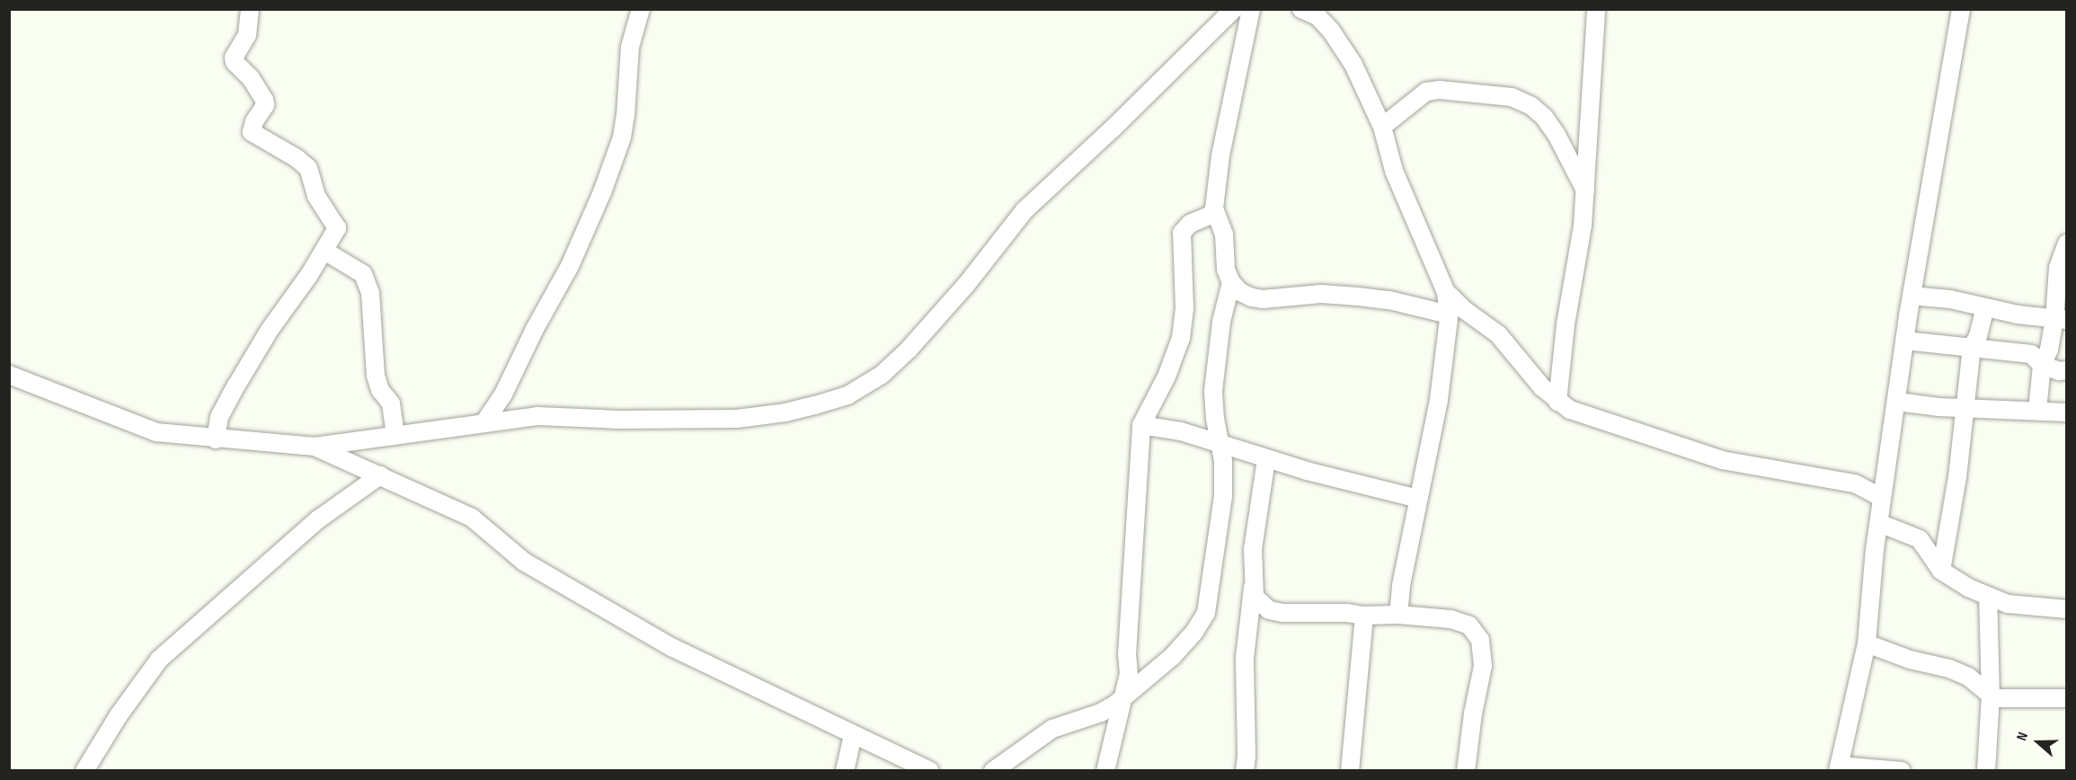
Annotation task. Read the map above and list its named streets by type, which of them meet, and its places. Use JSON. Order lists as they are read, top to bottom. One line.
{"north":"left"}
